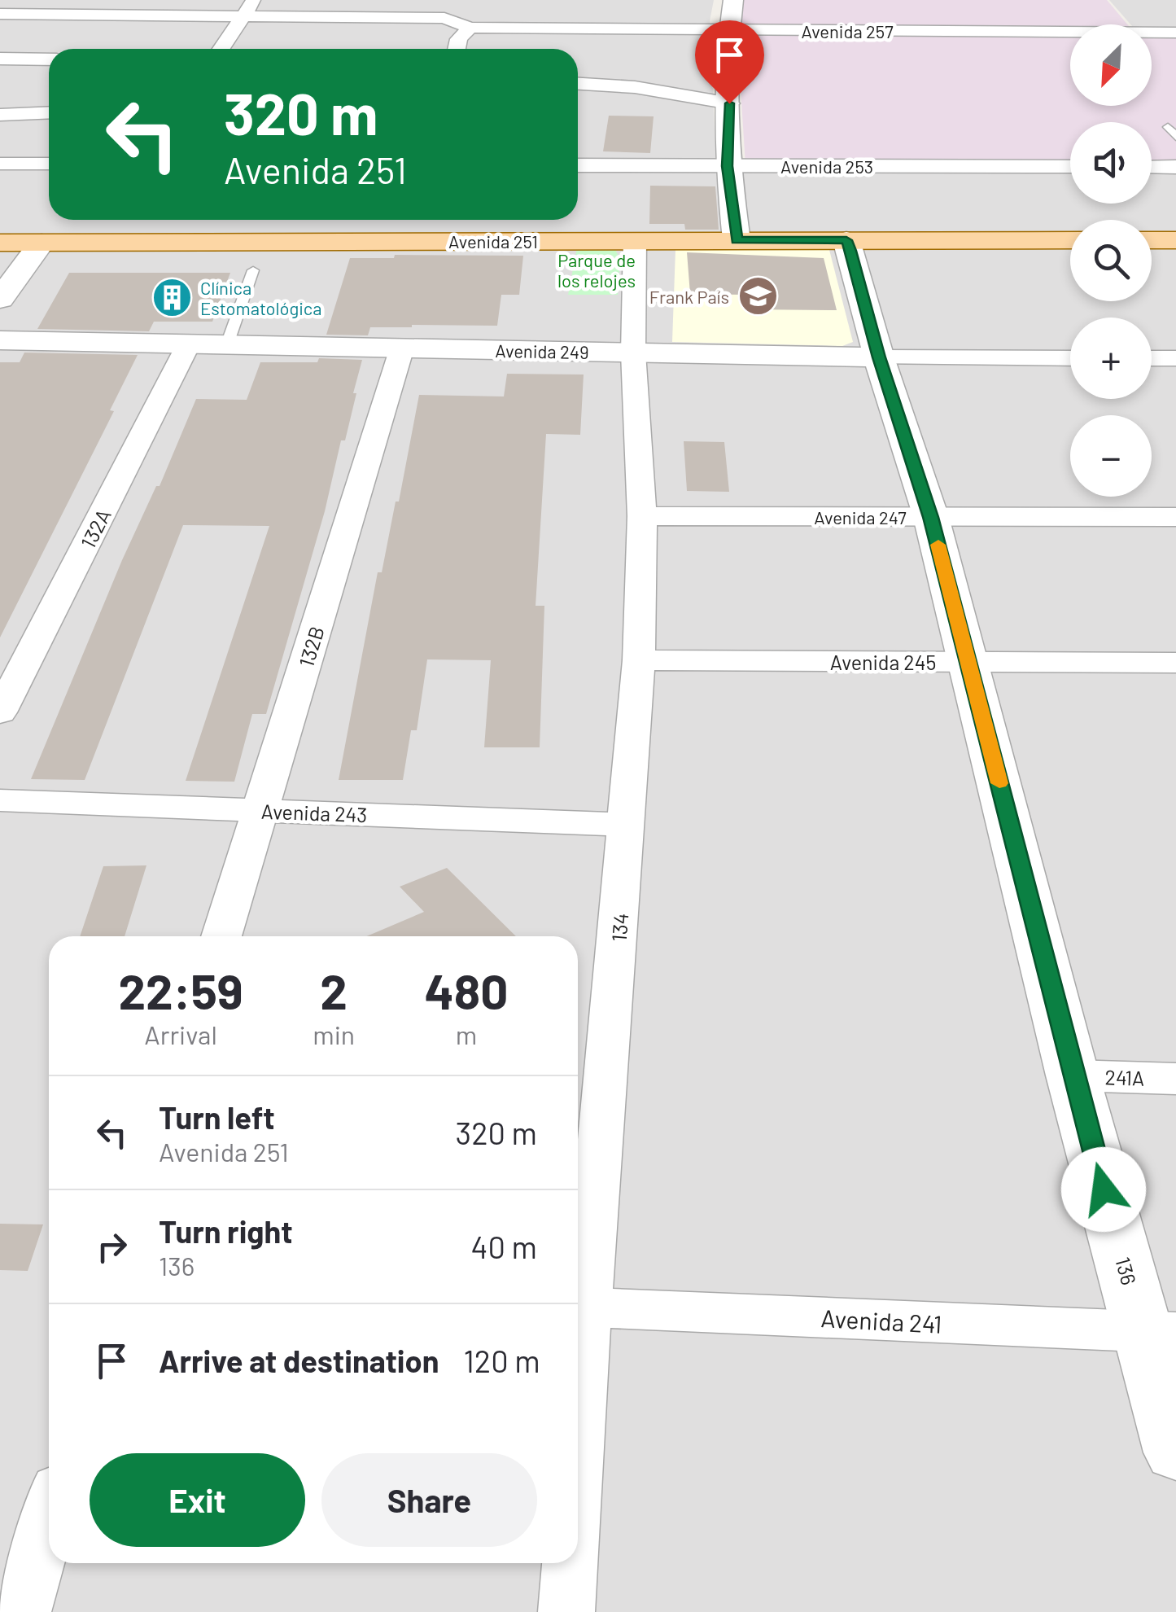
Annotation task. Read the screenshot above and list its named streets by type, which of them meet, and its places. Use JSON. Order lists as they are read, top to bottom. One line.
{"streets":{"main road":["Avenida 251"],"street":["Avenida 257","Avenida 253","Avenida 249","Avenida 247","132A","132B","Avenida 245","Avenida 243","134","241A","136","Avenida 241"]},"crossings":[["Avenida 251","134"],["Avenida 251","136"],["Avenida 249","132A"],["Avenida 249","132B"],["Avenida 249","134"],["Avenida 249","136"],["Avenida 247","134"],["Avenida 247","136"],["132B","Avenida 243"],["Avenida 245","134"],["Avenida 245","136"],["Avenida 243","134"],["134","Avenida 241"],["241A","136"],["136","Avenida 241"]],"parks":["Parque de los relojes"],"places":{"school or university":["Frank País"],"building":["Clínica Estomatológica"]},"north":"bottom left","page":{"map_buttons":["+","−"],"turn":["320 m","Avenida 251"],"eta":["22:59","Arrival","2","min","480","m"],"list":[{"name":"Turn left","note":"Avenida 251","value":"320 m"},{"name":"Turn right","note":"136","value":"40 m"},{"name":"Arrive at destination","value":"120 m"}],"buttons":["Exit","Share"]}}
